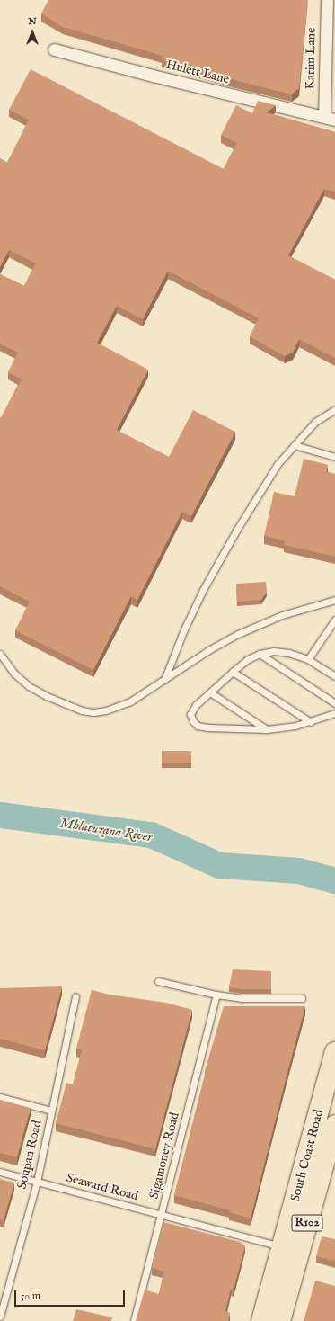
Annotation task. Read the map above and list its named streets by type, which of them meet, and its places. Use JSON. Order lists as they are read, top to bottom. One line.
{"streets":{"highway":["South Coast Road","R102"],"street":["Karim Lane","Hulett Lane"],"lane":["Soupan Road","Sigamoney Road","Seaward Road"]},"crossings":[["Karim Lane","Hulett Lane"],["Soupan Road","Seaward Road"],["Sigamoney Road","Seaward Road"],["South Coast Road","Seaward Road"]],"water":["Mhlatuzana River"],"scale_bar":"50 m","north":"top"}
